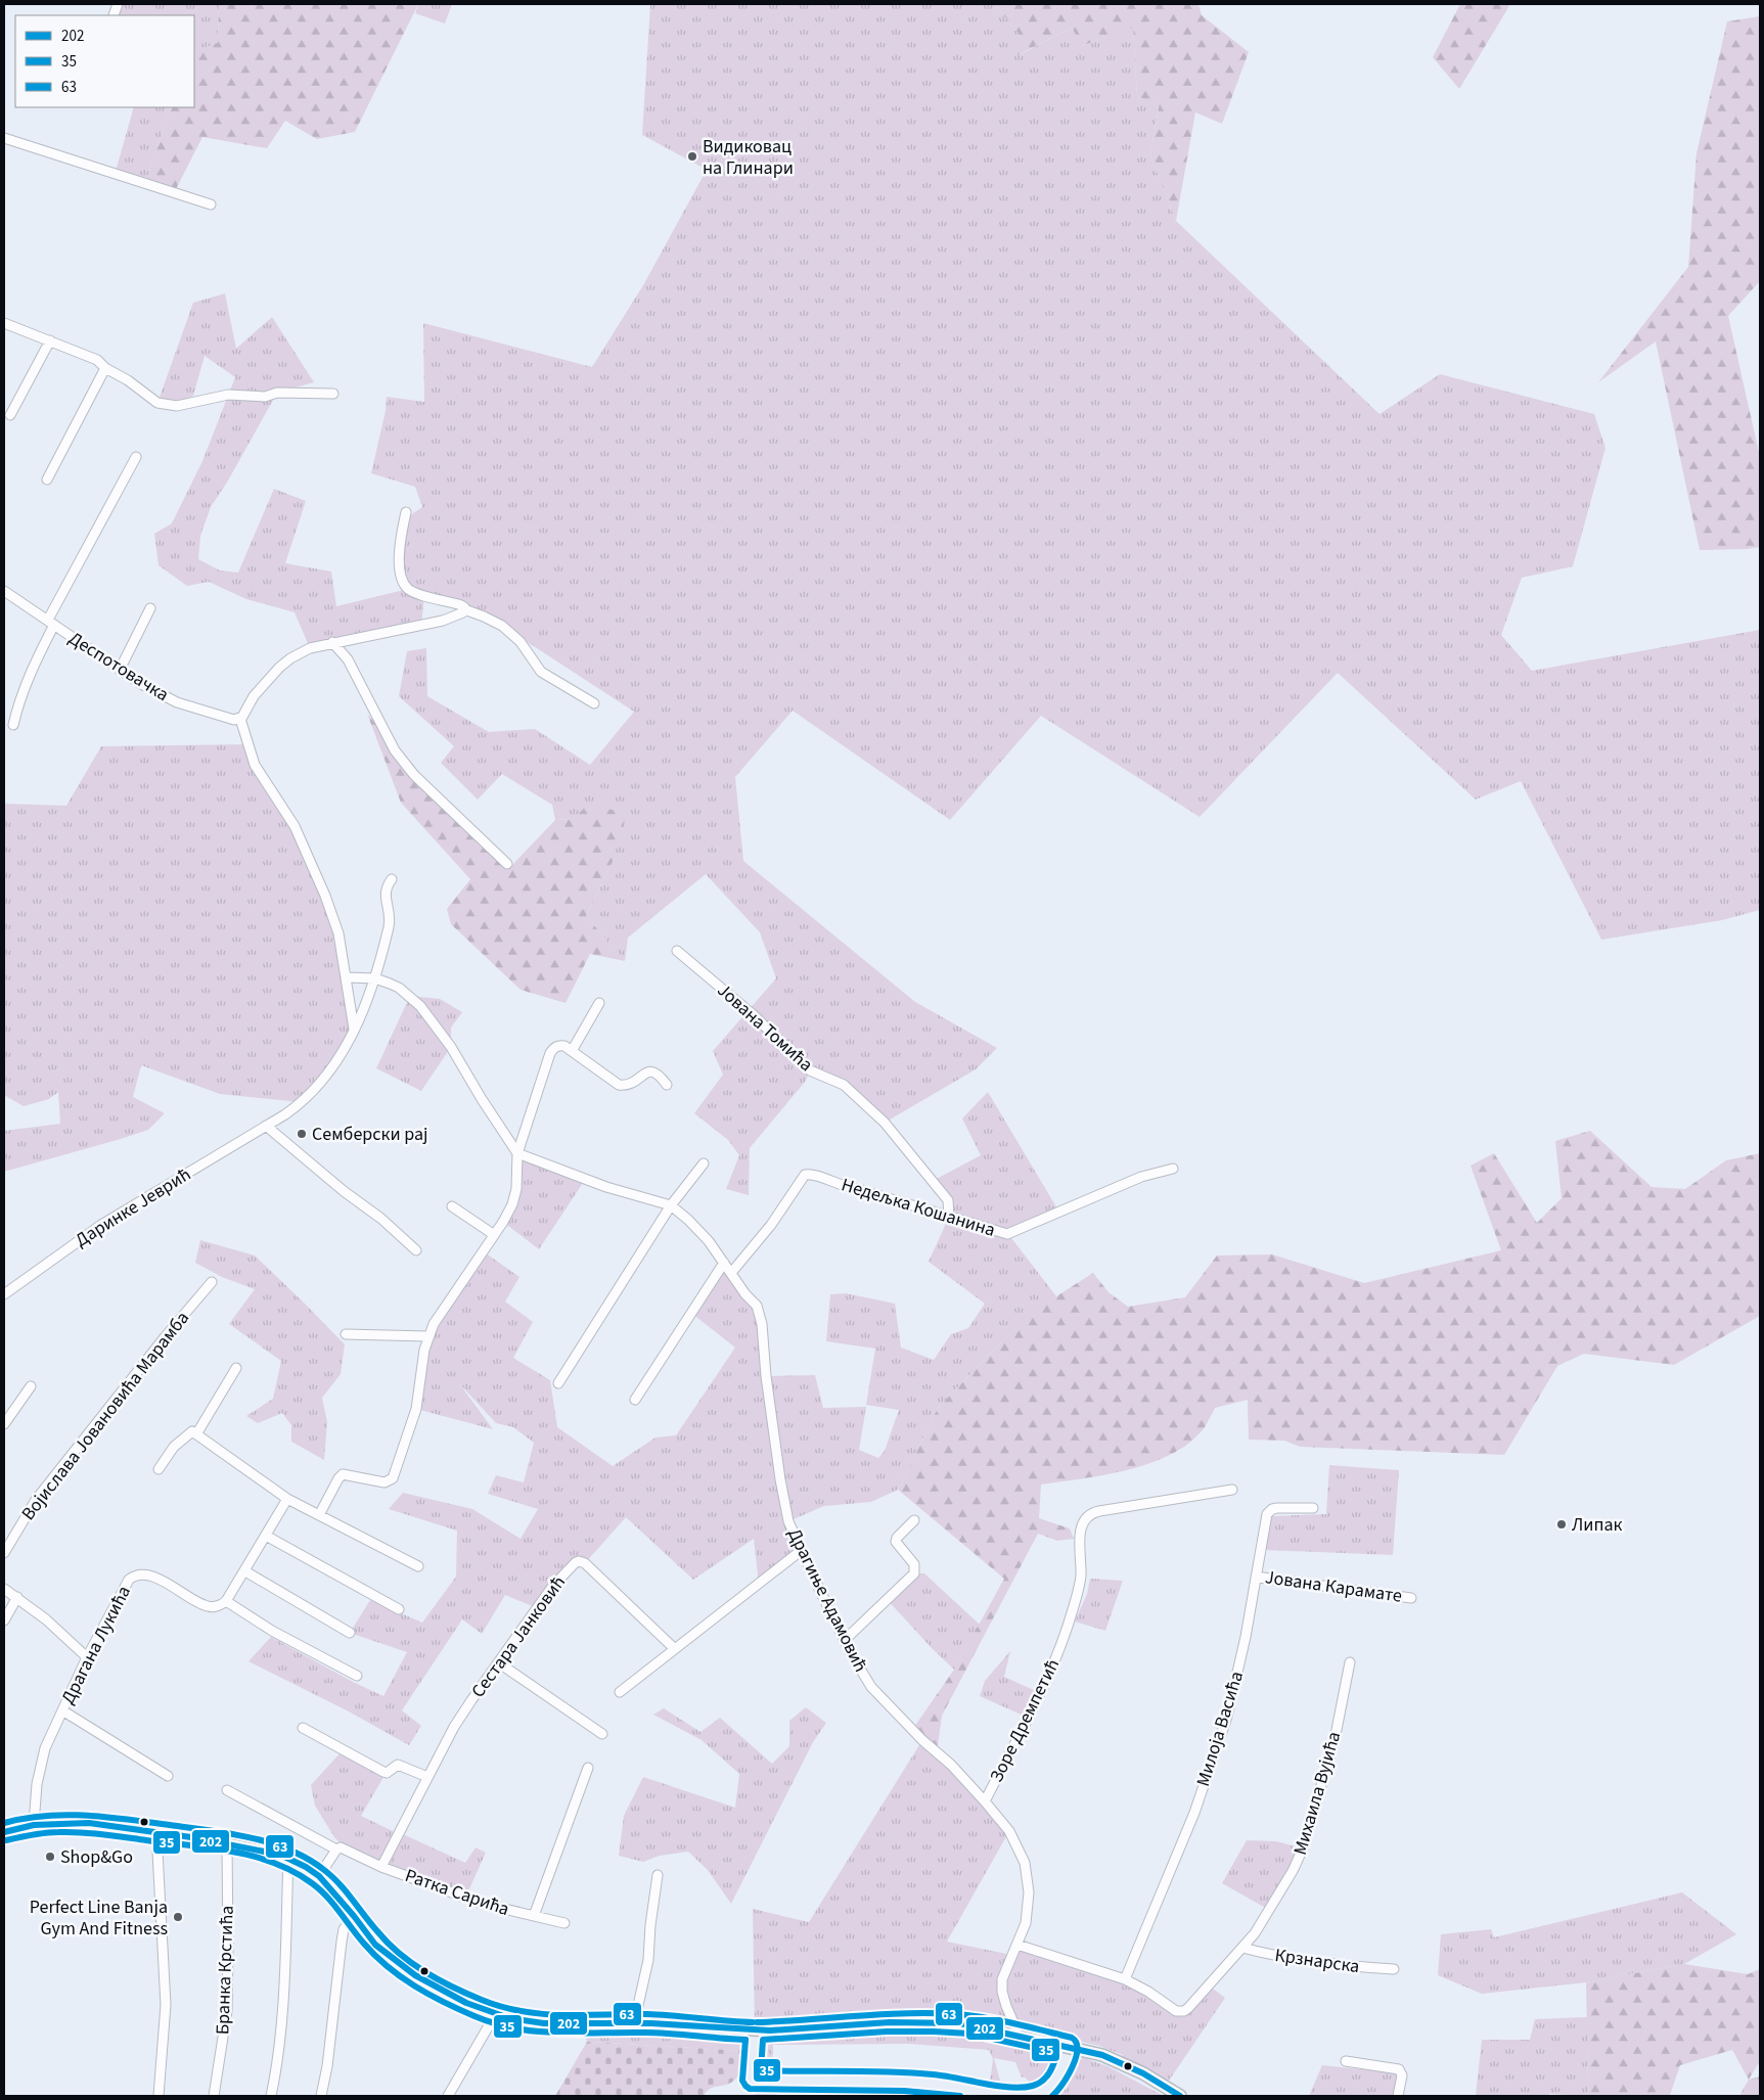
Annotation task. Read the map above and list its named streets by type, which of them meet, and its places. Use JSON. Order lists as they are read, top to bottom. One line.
{"streets":{"street":["Деспотовачка","Јована Томића","Даринке Јеврић","Недељка Кошанина","Војислава Јовановића Марамба","Јована Карамате","Драгиње Адамовић","Сестара Јанковић","Драгана Лукића","Зоре Дремпетић","Милоја Васића","Михаила Вујића","Ратка Сарића","Крзнарска","Бранка Крстића"]},"crossings":[["Јована Томића","Недељка Кошанина"],["Недељка Кошанина","Драгиње Адамовић"],["Јована Карамате","Милоја Васића"],["Драгиње Адамовић","Зоре Дремпетић"],["Драгиње Адамовић","Михаила Вујића"],["Сестара Јанковић","Ратка Сарића"],["Милоја Васића","Михаила Вујића"],["Михаила Вујића","Крзнарска"]],"places":["Видиковац на Глинари","Семберски рај","Липак","Shop&Go","Perfect Line Banja Gym And Fitness"],"lines":["transit line 63","transit line 202","transit line 35"],"legend":["202","35","63"]}
